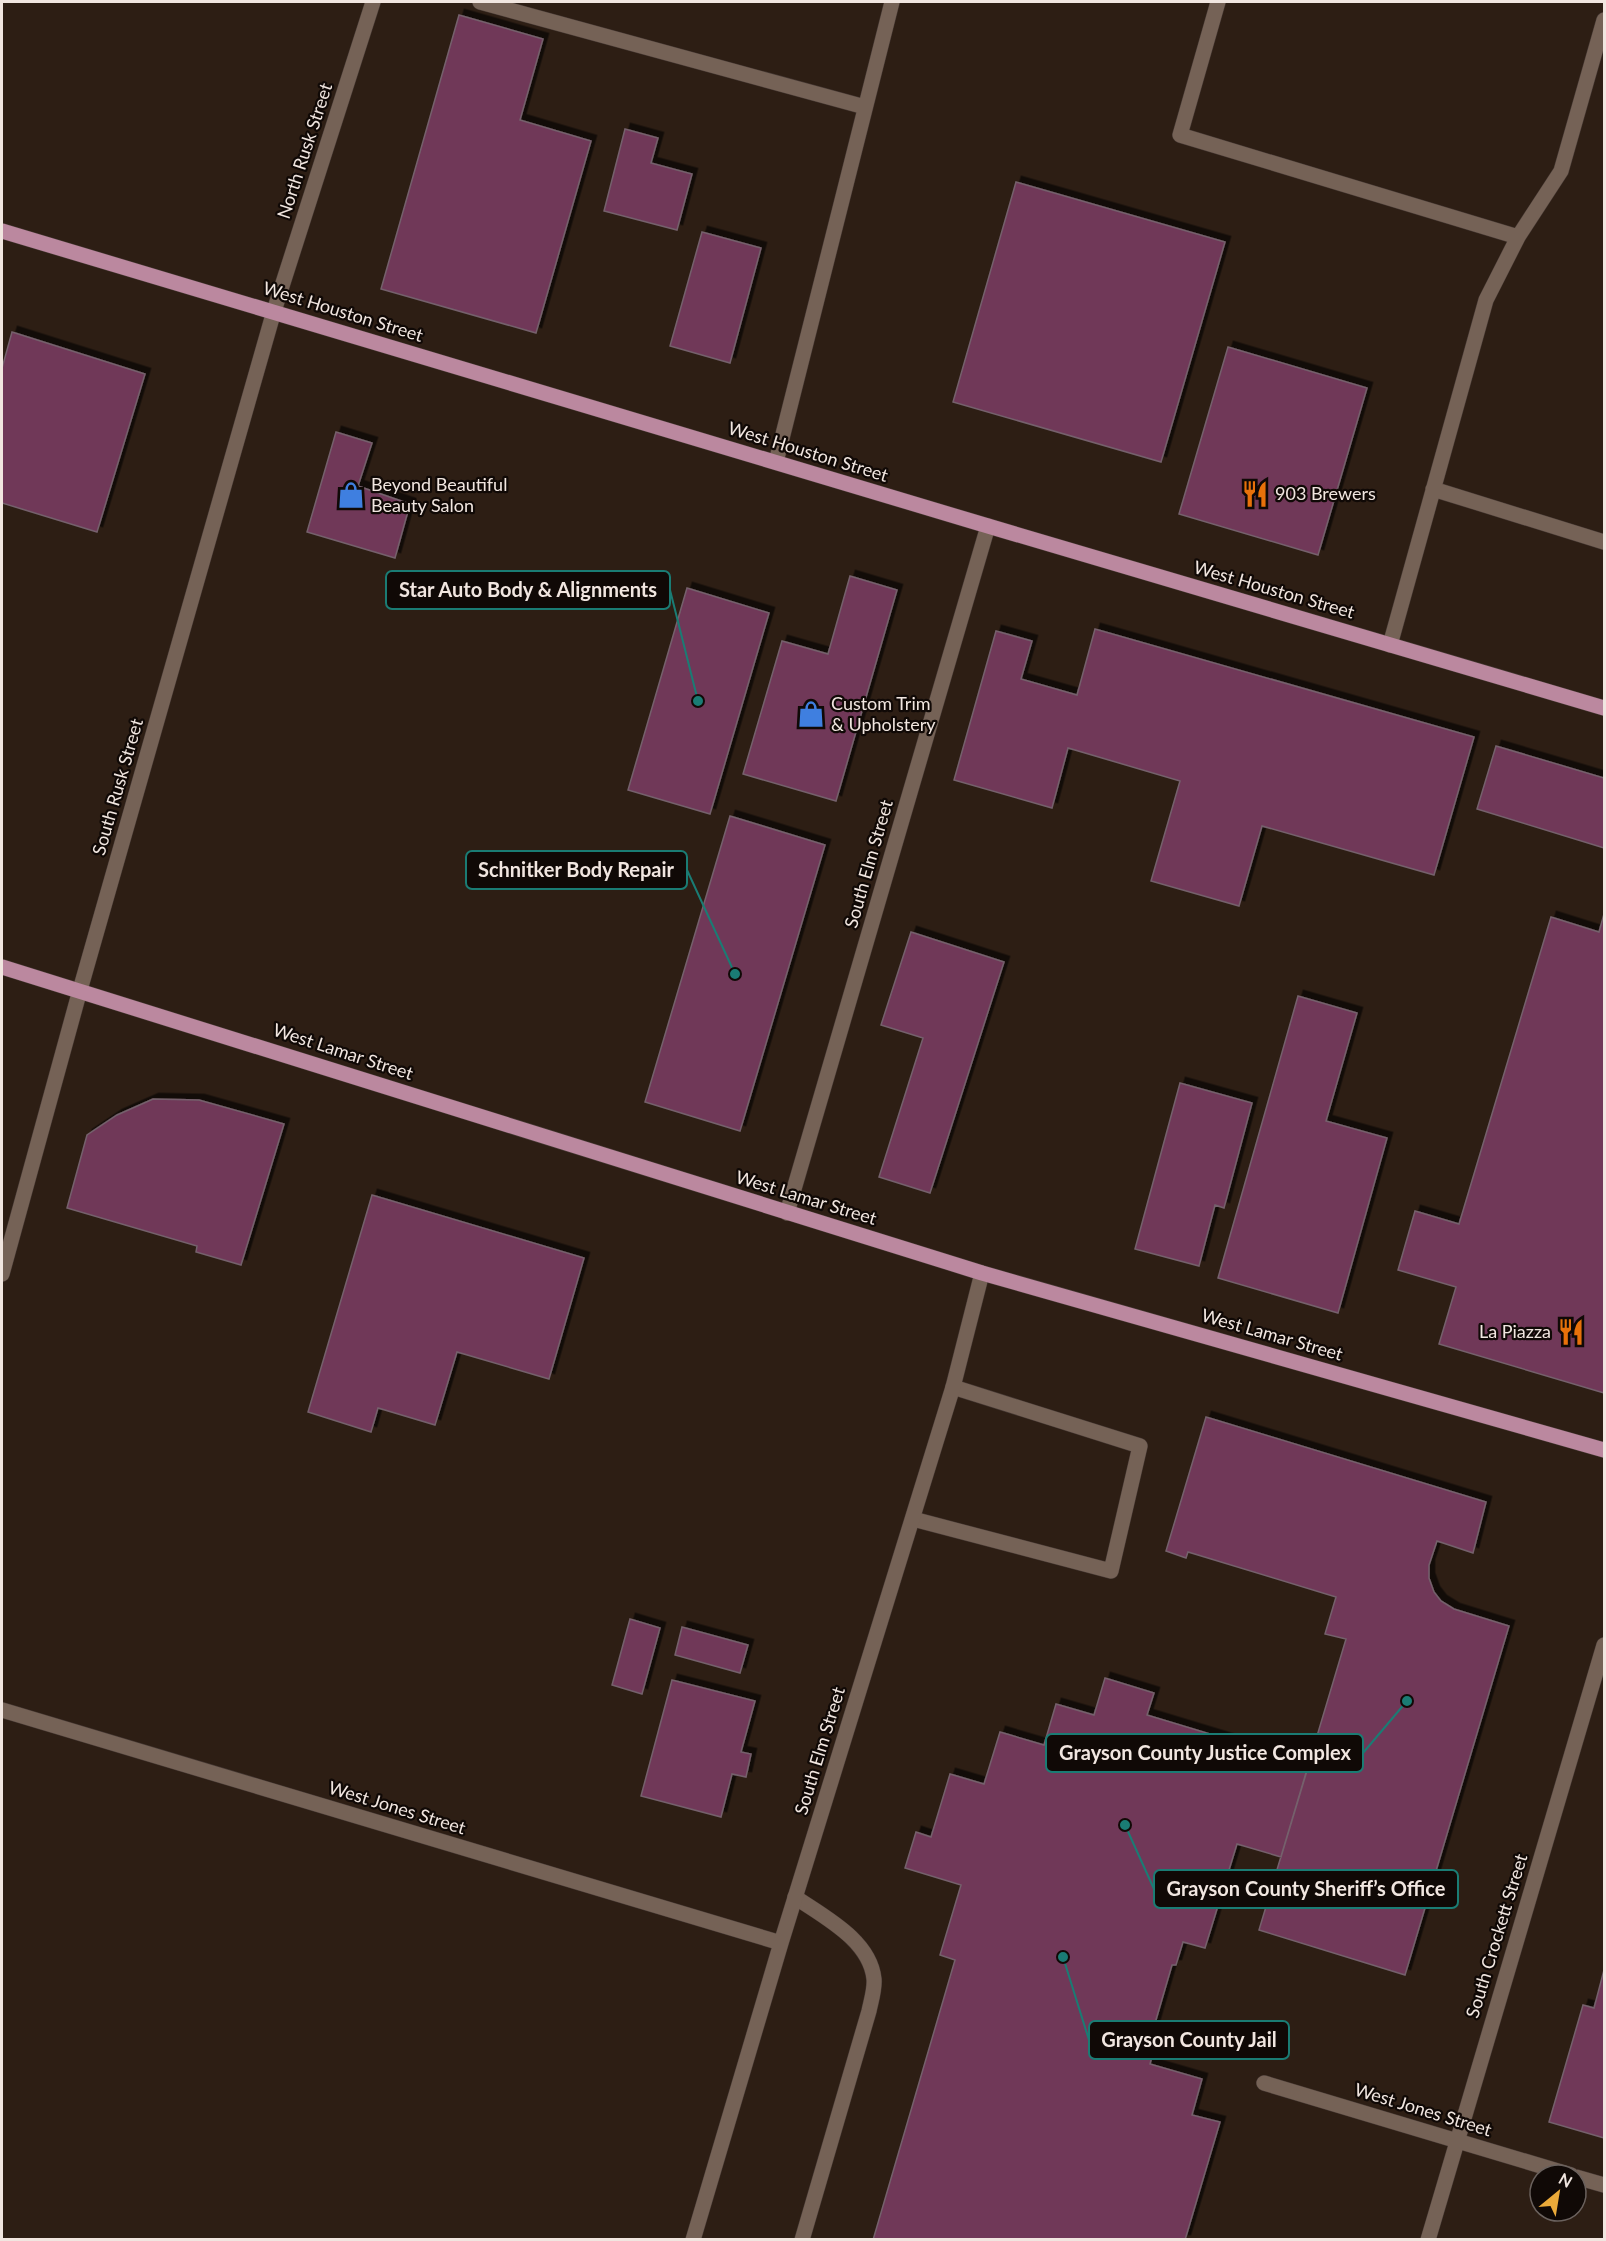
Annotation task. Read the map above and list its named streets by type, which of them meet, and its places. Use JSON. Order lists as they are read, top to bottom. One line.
{"streets":{"main road":["West Houston Street","West Lamar Street"],"street":["North Rusk Street","South Rusk Street","South Elm Street","West Jones Street","South Crockett Street"]},"crossings":[["North Rusk Street","West Houston Street"],["North Rusk Street","South Rusk Street"],["West Houston Street","South Rusk Street"],["West Houston Street","South Elm Street"],["South Rusk Street","West Lamar Street"],["South Elm Street","West Lamar Street"],["South Elm Street","West Jones Street"],["West Jones Street","South Crockett Street"]],"places":{"restaurant":["903 Brewers","La Piazza"],"shop":["Beyond Beautiful Beauty Salon","Custom Trim & Upholstery"],"other":["Star Auto Body & Alignments","Schnitker Body Repair","Grayson County Justice Complex","Grayson County Sheriff’s Office","Grayson County Jail"]},"north":"top right"}
